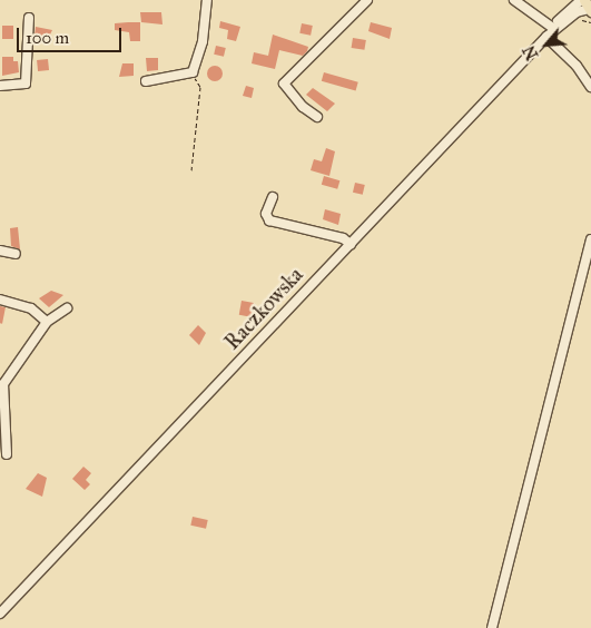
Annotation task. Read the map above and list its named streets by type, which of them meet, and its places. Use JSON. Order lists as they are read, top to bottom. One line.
{"streets":{"street":["Raczkowska"]},"scale_bar":"100 m","north":"bottom left"}
